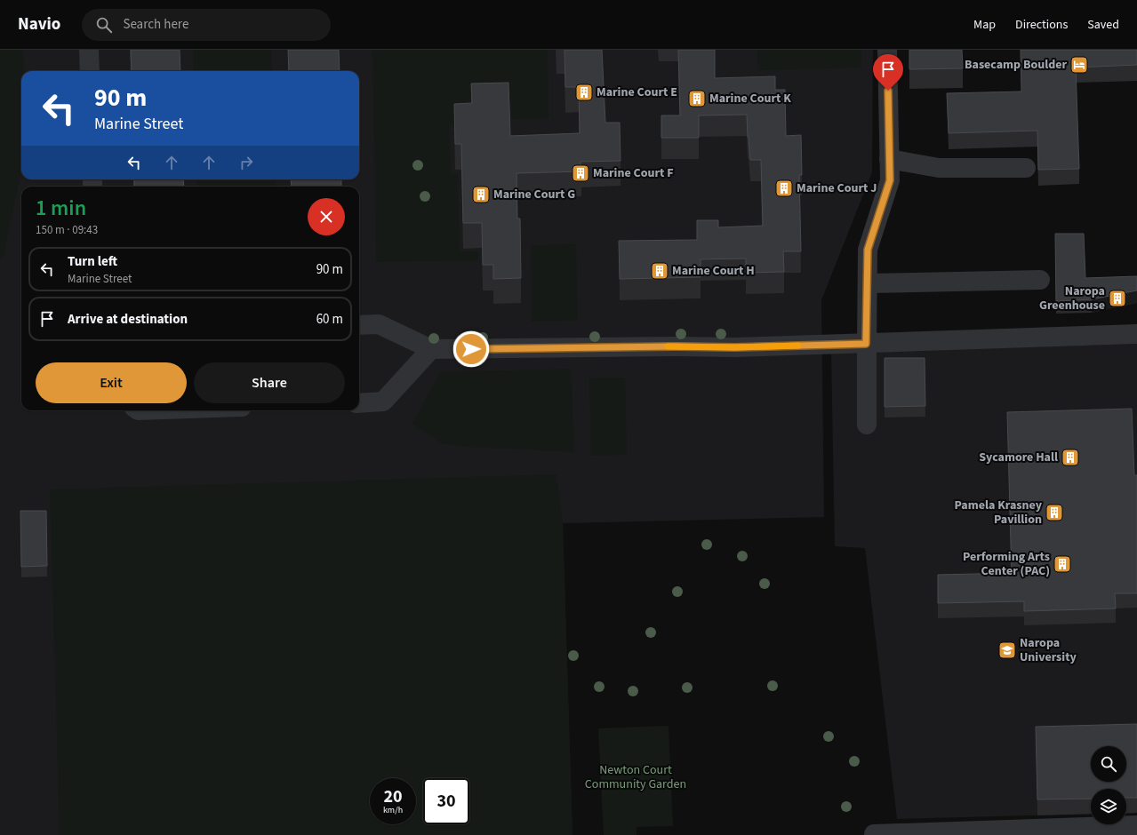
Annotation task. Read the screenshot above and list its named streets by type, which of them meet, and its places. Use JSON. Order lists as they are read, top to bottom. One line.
{"parks":["Newton Court Community Garden"],"places":{"hotel":["Basecamp Boulder"],"building":["Marine Court E","Marine Court K","Marine Court F","Marine Court J","Marine Court G","Marine Court H","Naropa Greenhouse","Sycamore Hall","Pamela Krasney Pavillion","Performing Arts Center (PAC)"],"school or university":["Naropa University"]},"page":{"header":"Navio","search":"Search here","nav":["Map","Directions","Saved"],"turn":["90 m","Marine Street"],"heading":["1 min","150 m · 09:43"],"list":[{"name":"Turn left","note":"Marine Street","value":"90 m"},{"name":"Arrive at destination","value":"60 m"}],"buttons":["Exit","Share"],"speed":"20 km/h","limit":"30"}}
